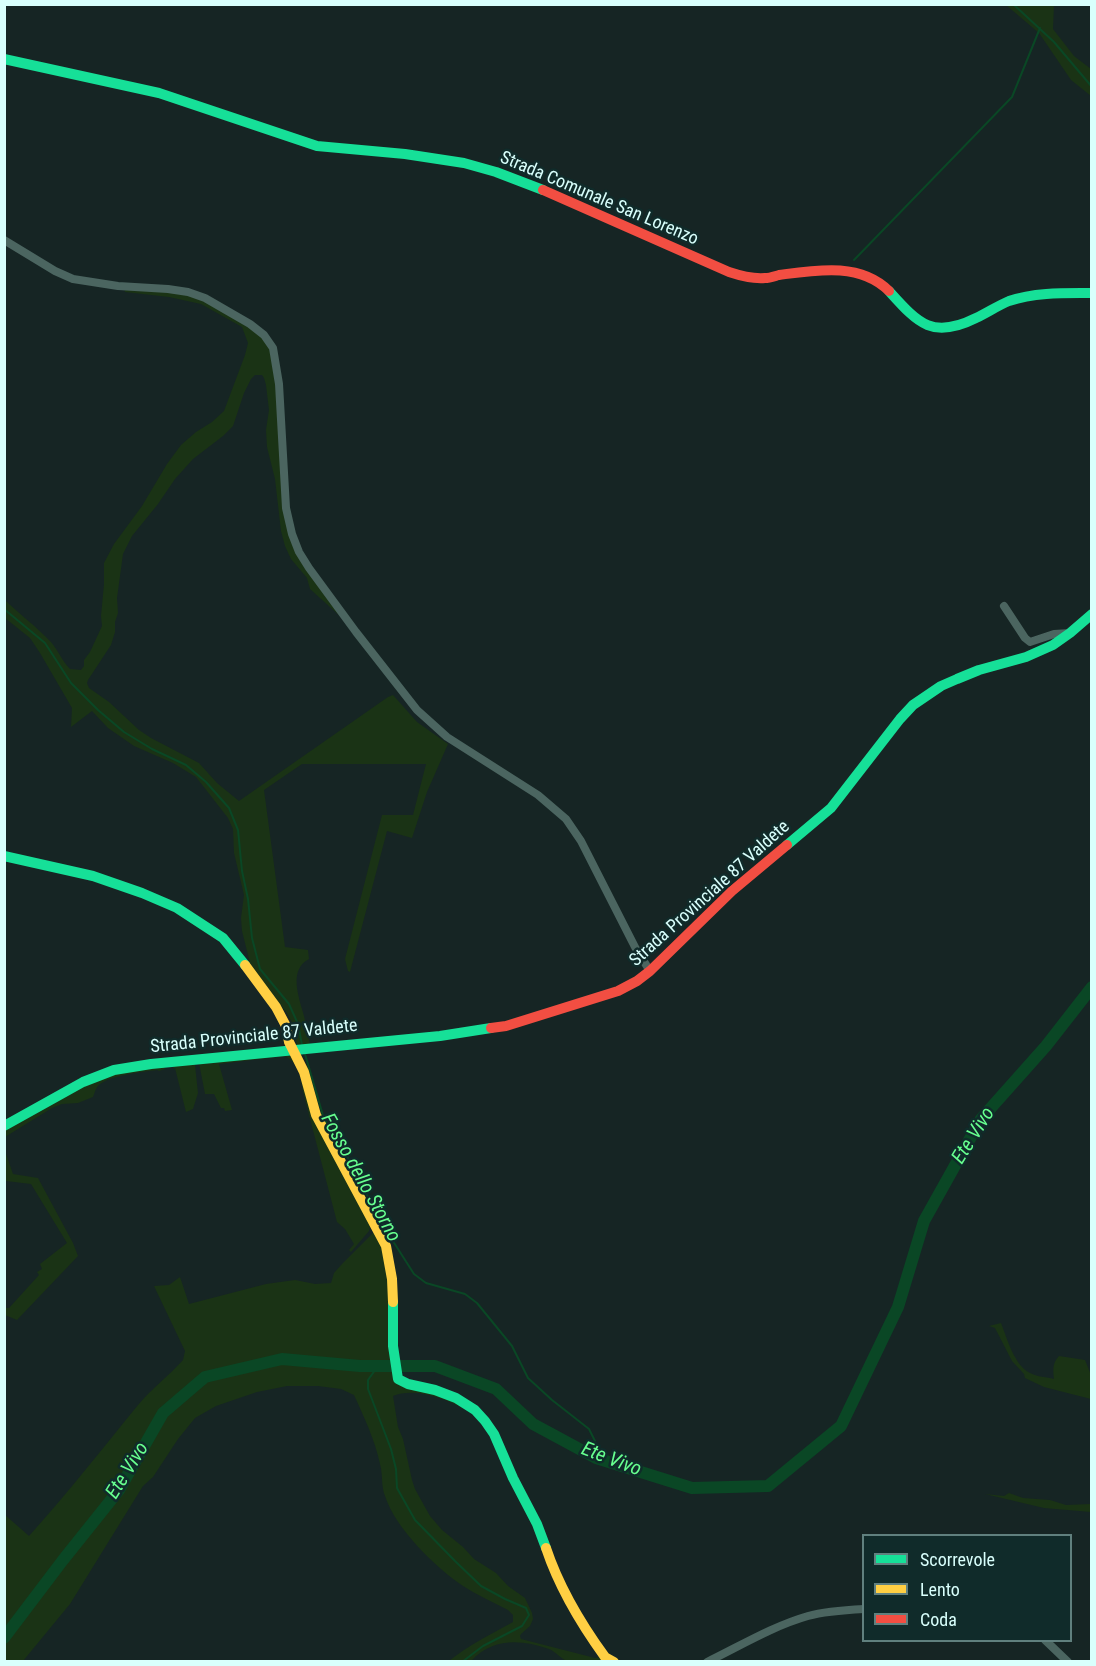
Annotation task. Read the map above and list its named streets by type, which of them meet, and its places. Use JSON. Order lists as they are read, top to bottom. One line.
{"streets":{"street":["Strada Comunale San Lorenzo","Strada Provinciale 87 Valdete"]},"water":["Ete Vivo","Fosso dello Storno"],"legend":["Scorrevole","Lento","Coda"]}
